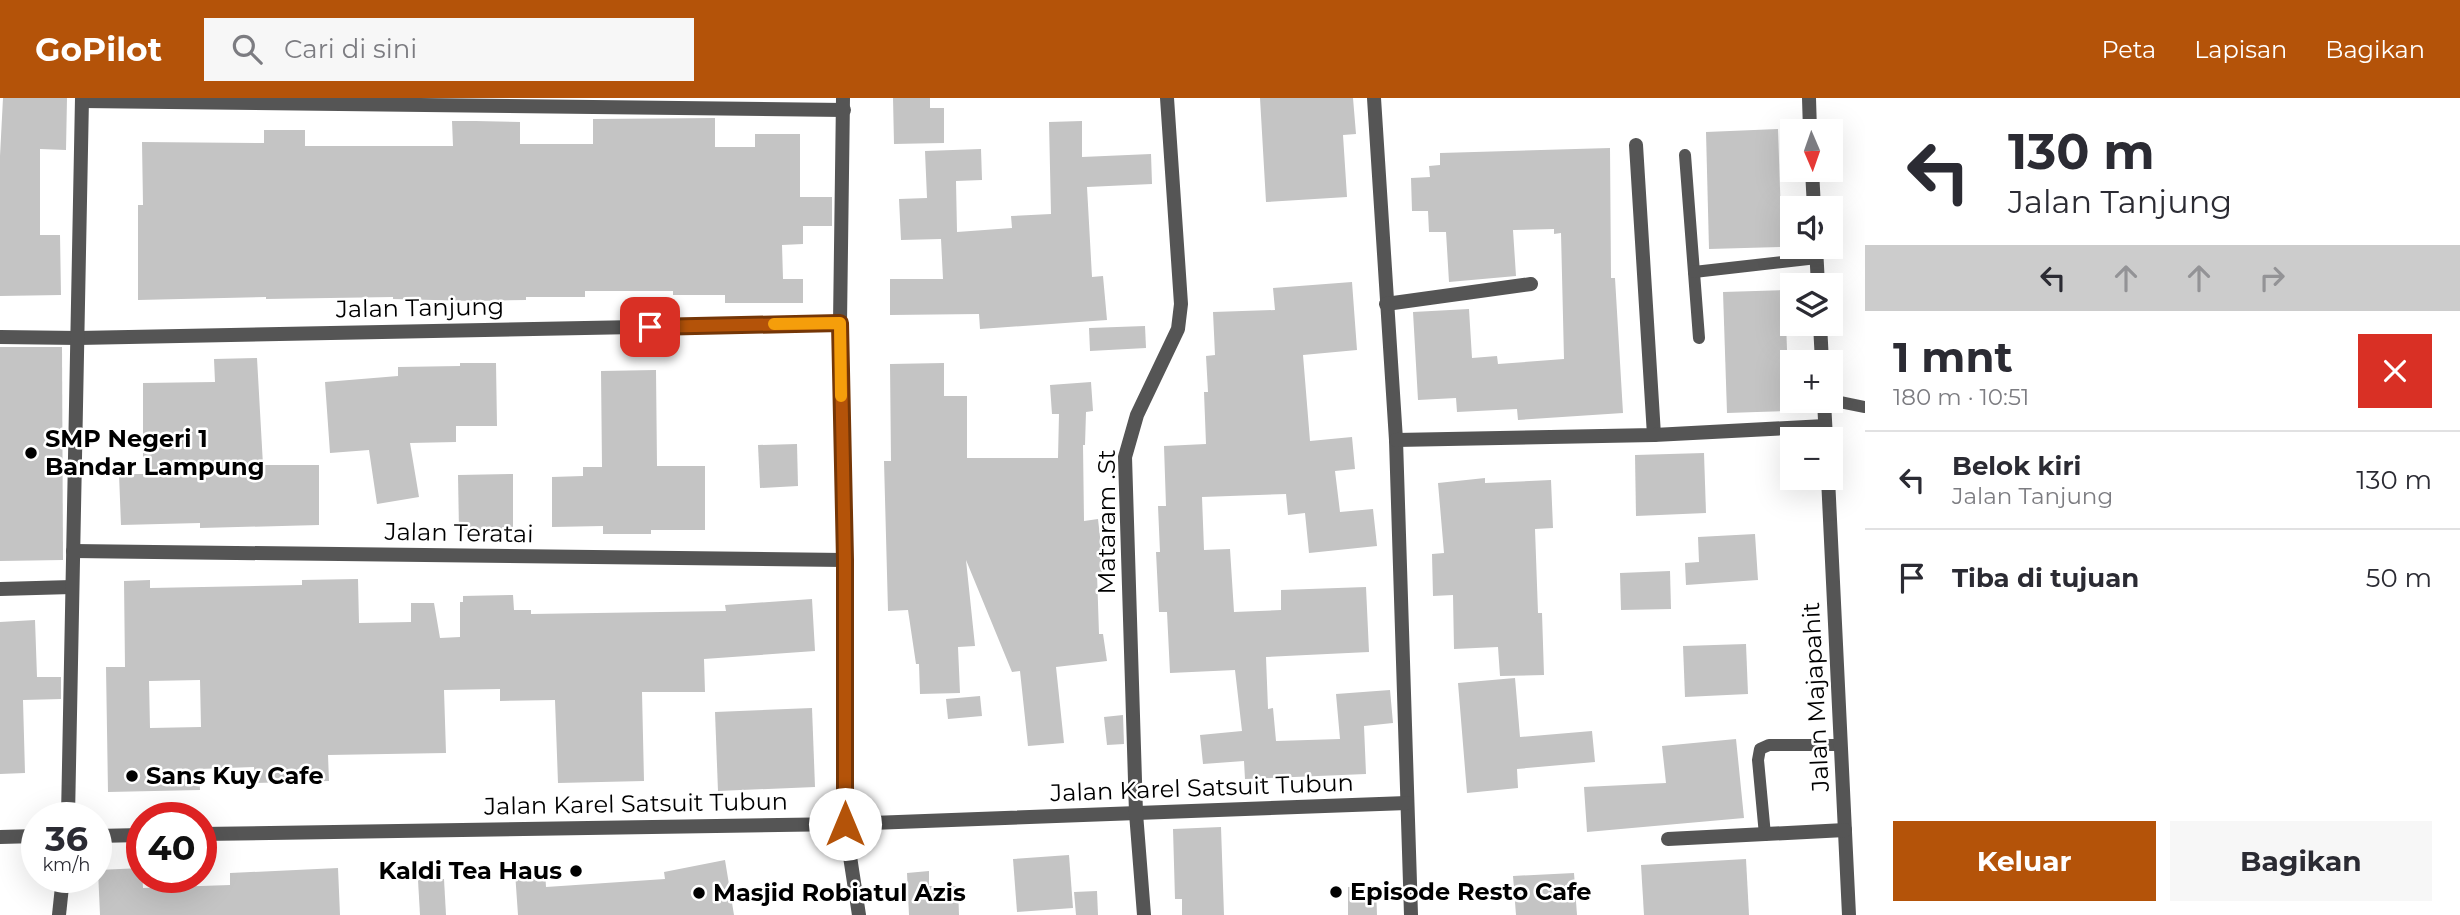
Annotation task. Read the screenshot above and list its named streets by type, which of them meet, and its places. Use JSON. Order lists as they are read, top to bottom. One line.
{"streets":{"street":["Jalan Tanjung","Mataram .St","Jalan Teratai","Jalan Majapahit","Jalan Karel Satsuit Tubun"]},"crossings":[["Mataram .St","Jalan Karel Satsuit Tubun"]],"places":["SMP Negeri 1 Bandar Lampung","Sans Kuy Cafe","Kaldi Tea Haus","Episode Resto Cafe","Masjid Robiatul Azis"],"north":"bottom","page":{"header":"GoPilot","search":"Cari di sini","nav":["Peta","Lapisan","Bagikan"],"turn":["130 m","Jalan Tanjung"],"map_buttons":["+","−"],"heading":["1 mnt","180 m · 10:51"],"list":[{"name":"Belok kiri","note":"Jalan Tanjung","value":"130 m"},{"name":"Tiba di tujuan","value":"50 m"}],"speed":"36 km/h","limit":"40","buttons":["Keluar","Bagikan"]}}
